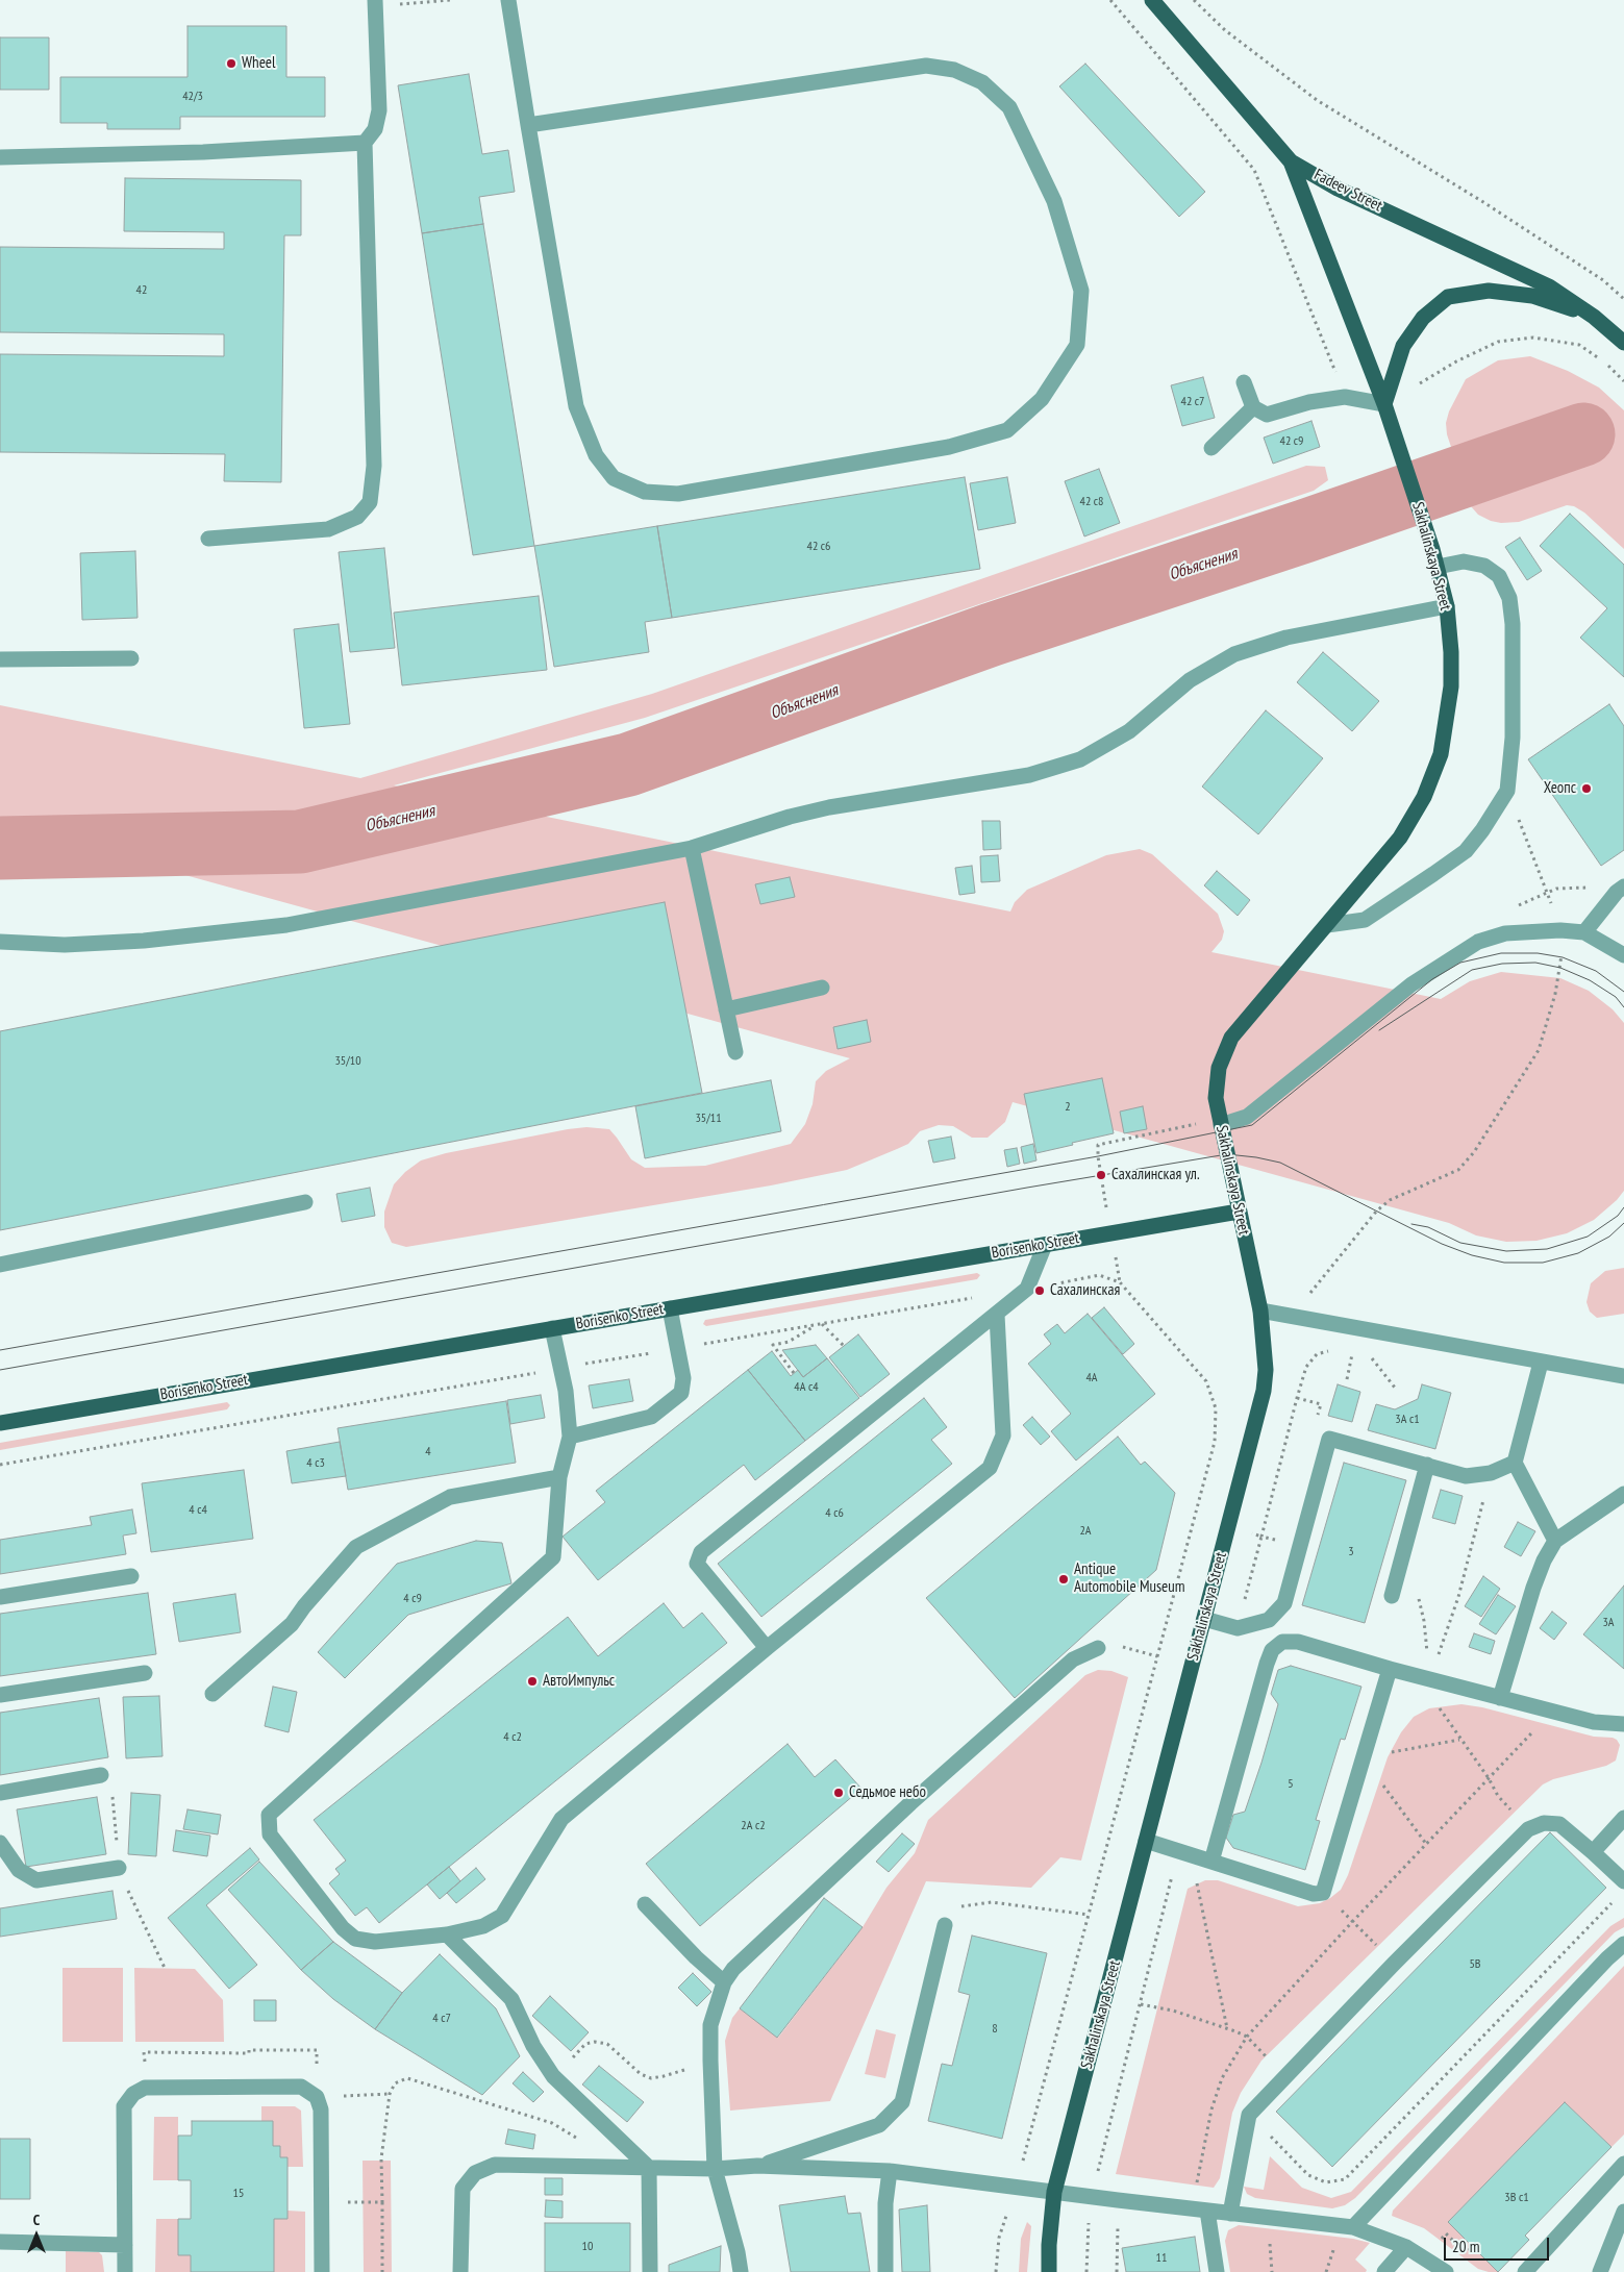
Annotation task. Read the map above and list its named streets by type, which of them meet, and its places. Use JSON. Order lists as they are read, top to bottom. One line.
{"streets":{"main road":["Fadeev Street","Sakhalinskaya Street","Borisenko Street"]},"crossings":[["Fadeev Street","Sakhalinskaya Street"],["Sakhalinskaya Street","Borisenko Street"]],"water":["Объяснения"],"places":["Wheel","Хеопс","Сахалинская ул.","Сахалинская","Antique Automobile Museum","АвтоИмпульс","Седьмое небо"],"house_numbers":["42/3","42","42 с7","42 с9","42 с8","42 с6","35/10","2","35/11","4А","4А с4","3А с1","4","4 с3","4 с4","4 с6","2А","3","4 с9","3А","4 с2","5","2А с2","5В","4 с7","8","15","3В с1","10","11"],"scale_bar":"20 m","north":"top"}
